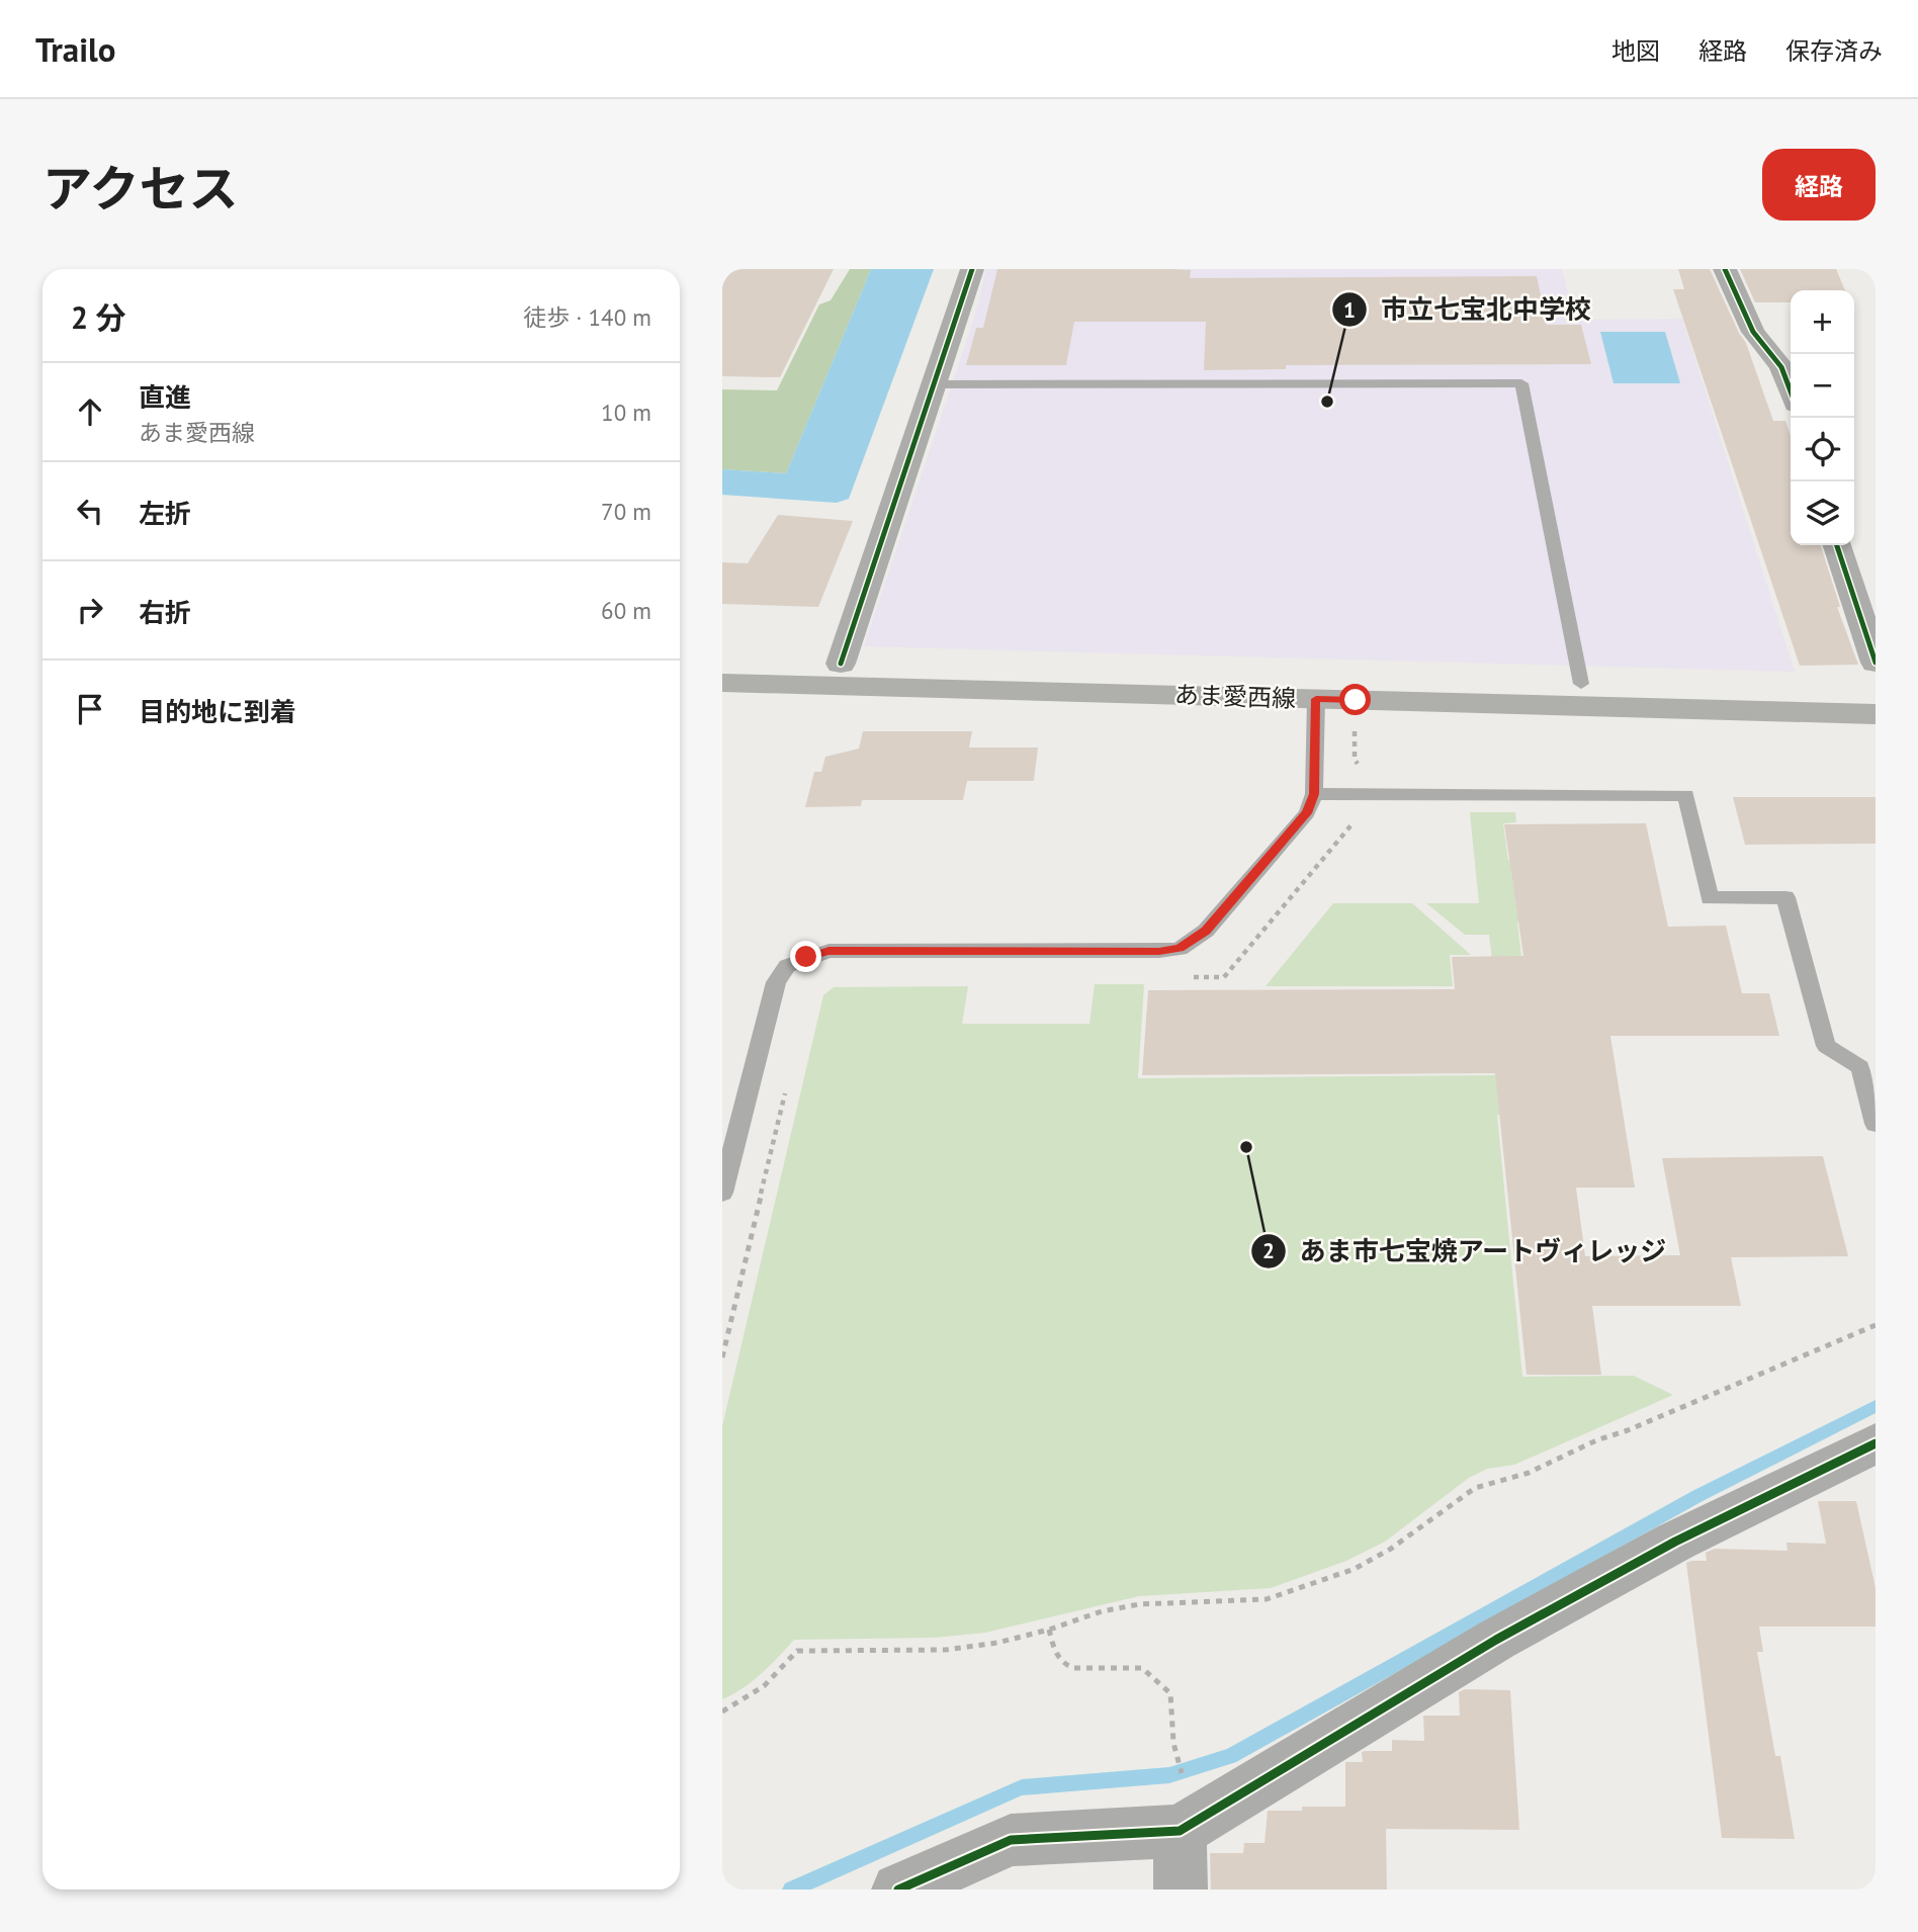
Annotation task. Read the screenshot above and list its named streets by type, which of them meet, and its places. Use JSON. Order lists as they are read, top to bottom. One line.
{"streets":{"main road":["あま愛西線"]},"places":["市立七宝北中学校","あま市七宝焼アートヴィレッジ"],"page":{"header":"Trailo","nav":["地図","経路","保存済み"],"title":"アクセス","buttons":"経路","heading":["2 分","徒歩 · 140 m"],"map_buttons":["+","−"],"list":[["直進","あま愛西線","10 m"],["左折","70 m"],["右折","60 m"],"目的地に到着"]}}
